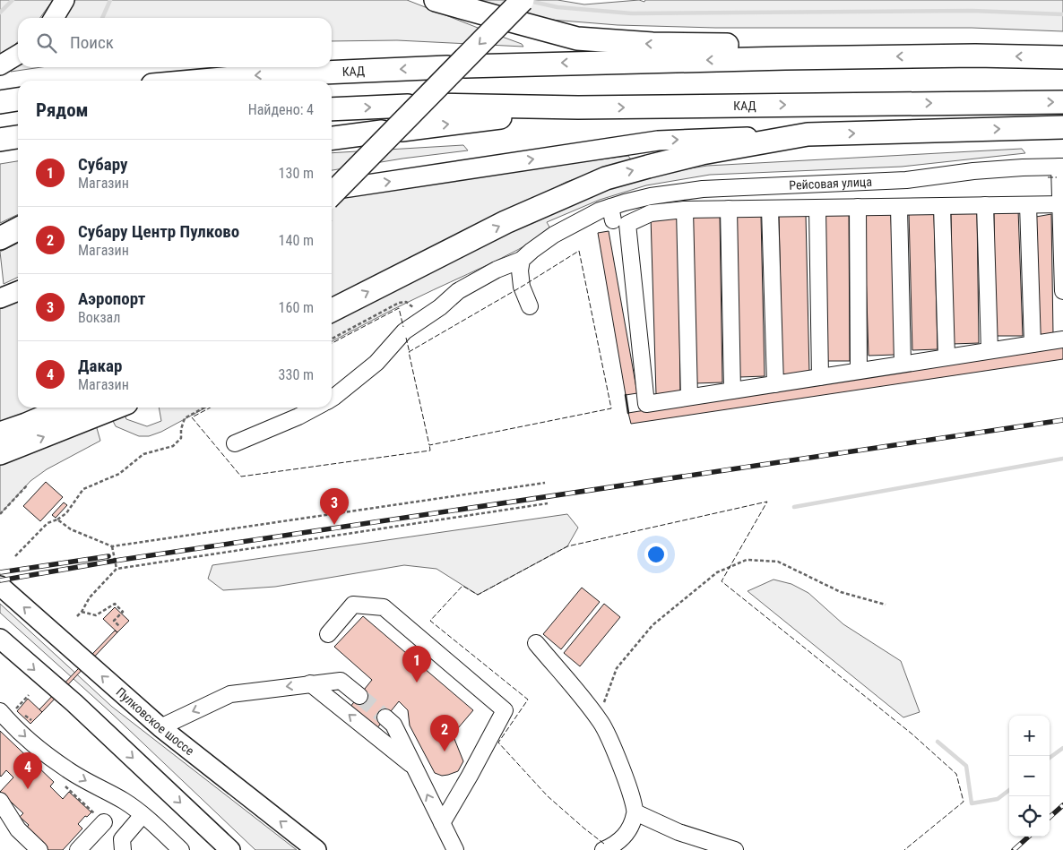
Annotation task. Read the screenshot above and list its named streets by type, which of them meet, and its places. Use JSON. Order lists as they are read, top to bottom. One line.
{"streets":{"highway":["КАД"],"main road":["Пулковское шоссе"],"street":["Рейсовая улица"]},"page":{"search":"Поиск","heading":["Рядом","Найдено: 4"],"list":[{"mark":"1","name":"Субару","note":"Магазин","value":"130 m"},{"mark":"2","name":"Субару Центр Пулково","note":"Магазин","value":"140 m"},{"mark":"3","name":"Аэропорт","note":"Вокзал","value":"160 m"},{"mark":"4","name":"Дакар","note":"Магазин","value":"330 m"}],"pins":["3","1","2","4"],"map_buttons":["+","−"]}}
